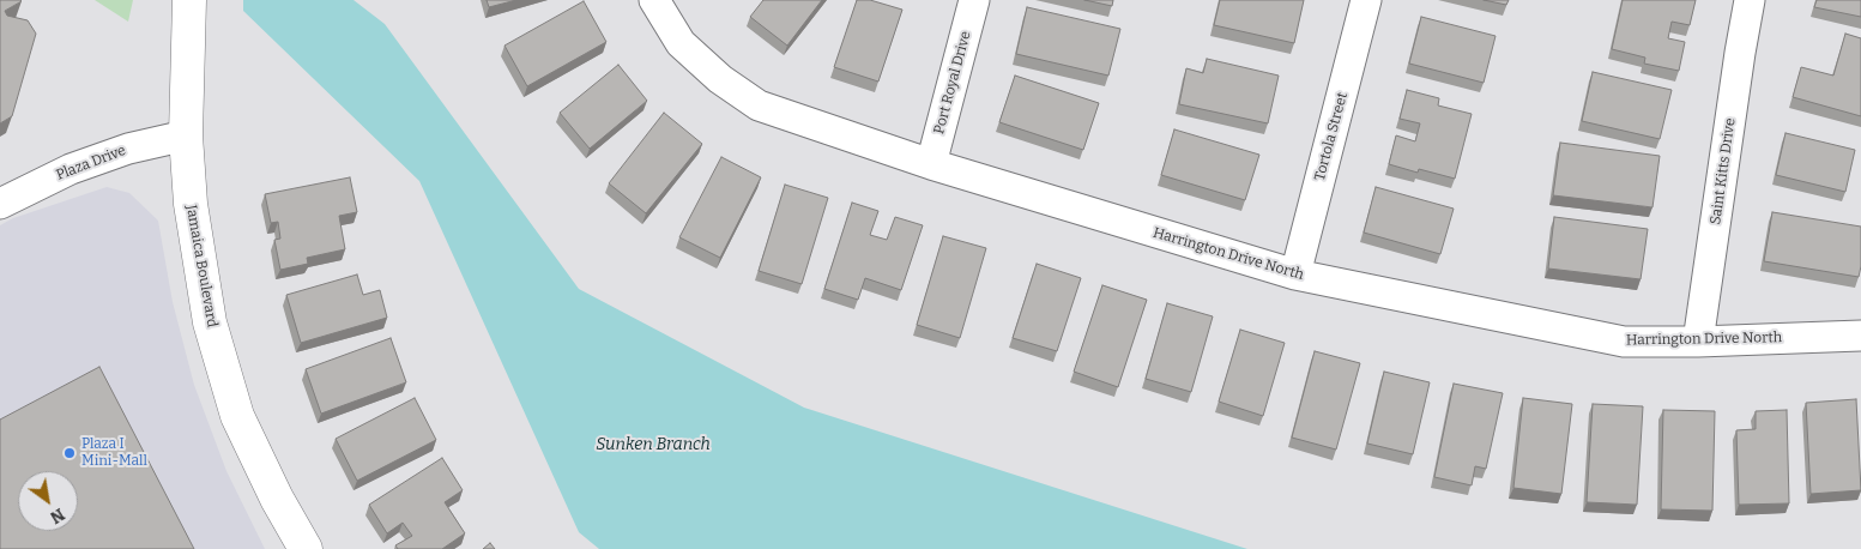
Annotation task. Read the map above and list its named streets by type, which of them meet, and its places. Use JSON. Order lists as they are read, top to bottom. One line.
{"streets":{"street":["Port Royal Drive","Tortola Street","Plaza Drive","Saint Kitts Drive","Harrington Drive North","Jamaica Boulevard"]},"crossings":[["Port Royal Drive","Harrington Drive North"],["Tortola Street","Harrington Drive North"],["Plaza Drive","Jamaica Boulevard"],["Saint Kitts Drive","Harrington Drive North"]],"water":["Sunken Branch"],"places":["Plaza I Mini-Mall"],"north":"bottom right"}
